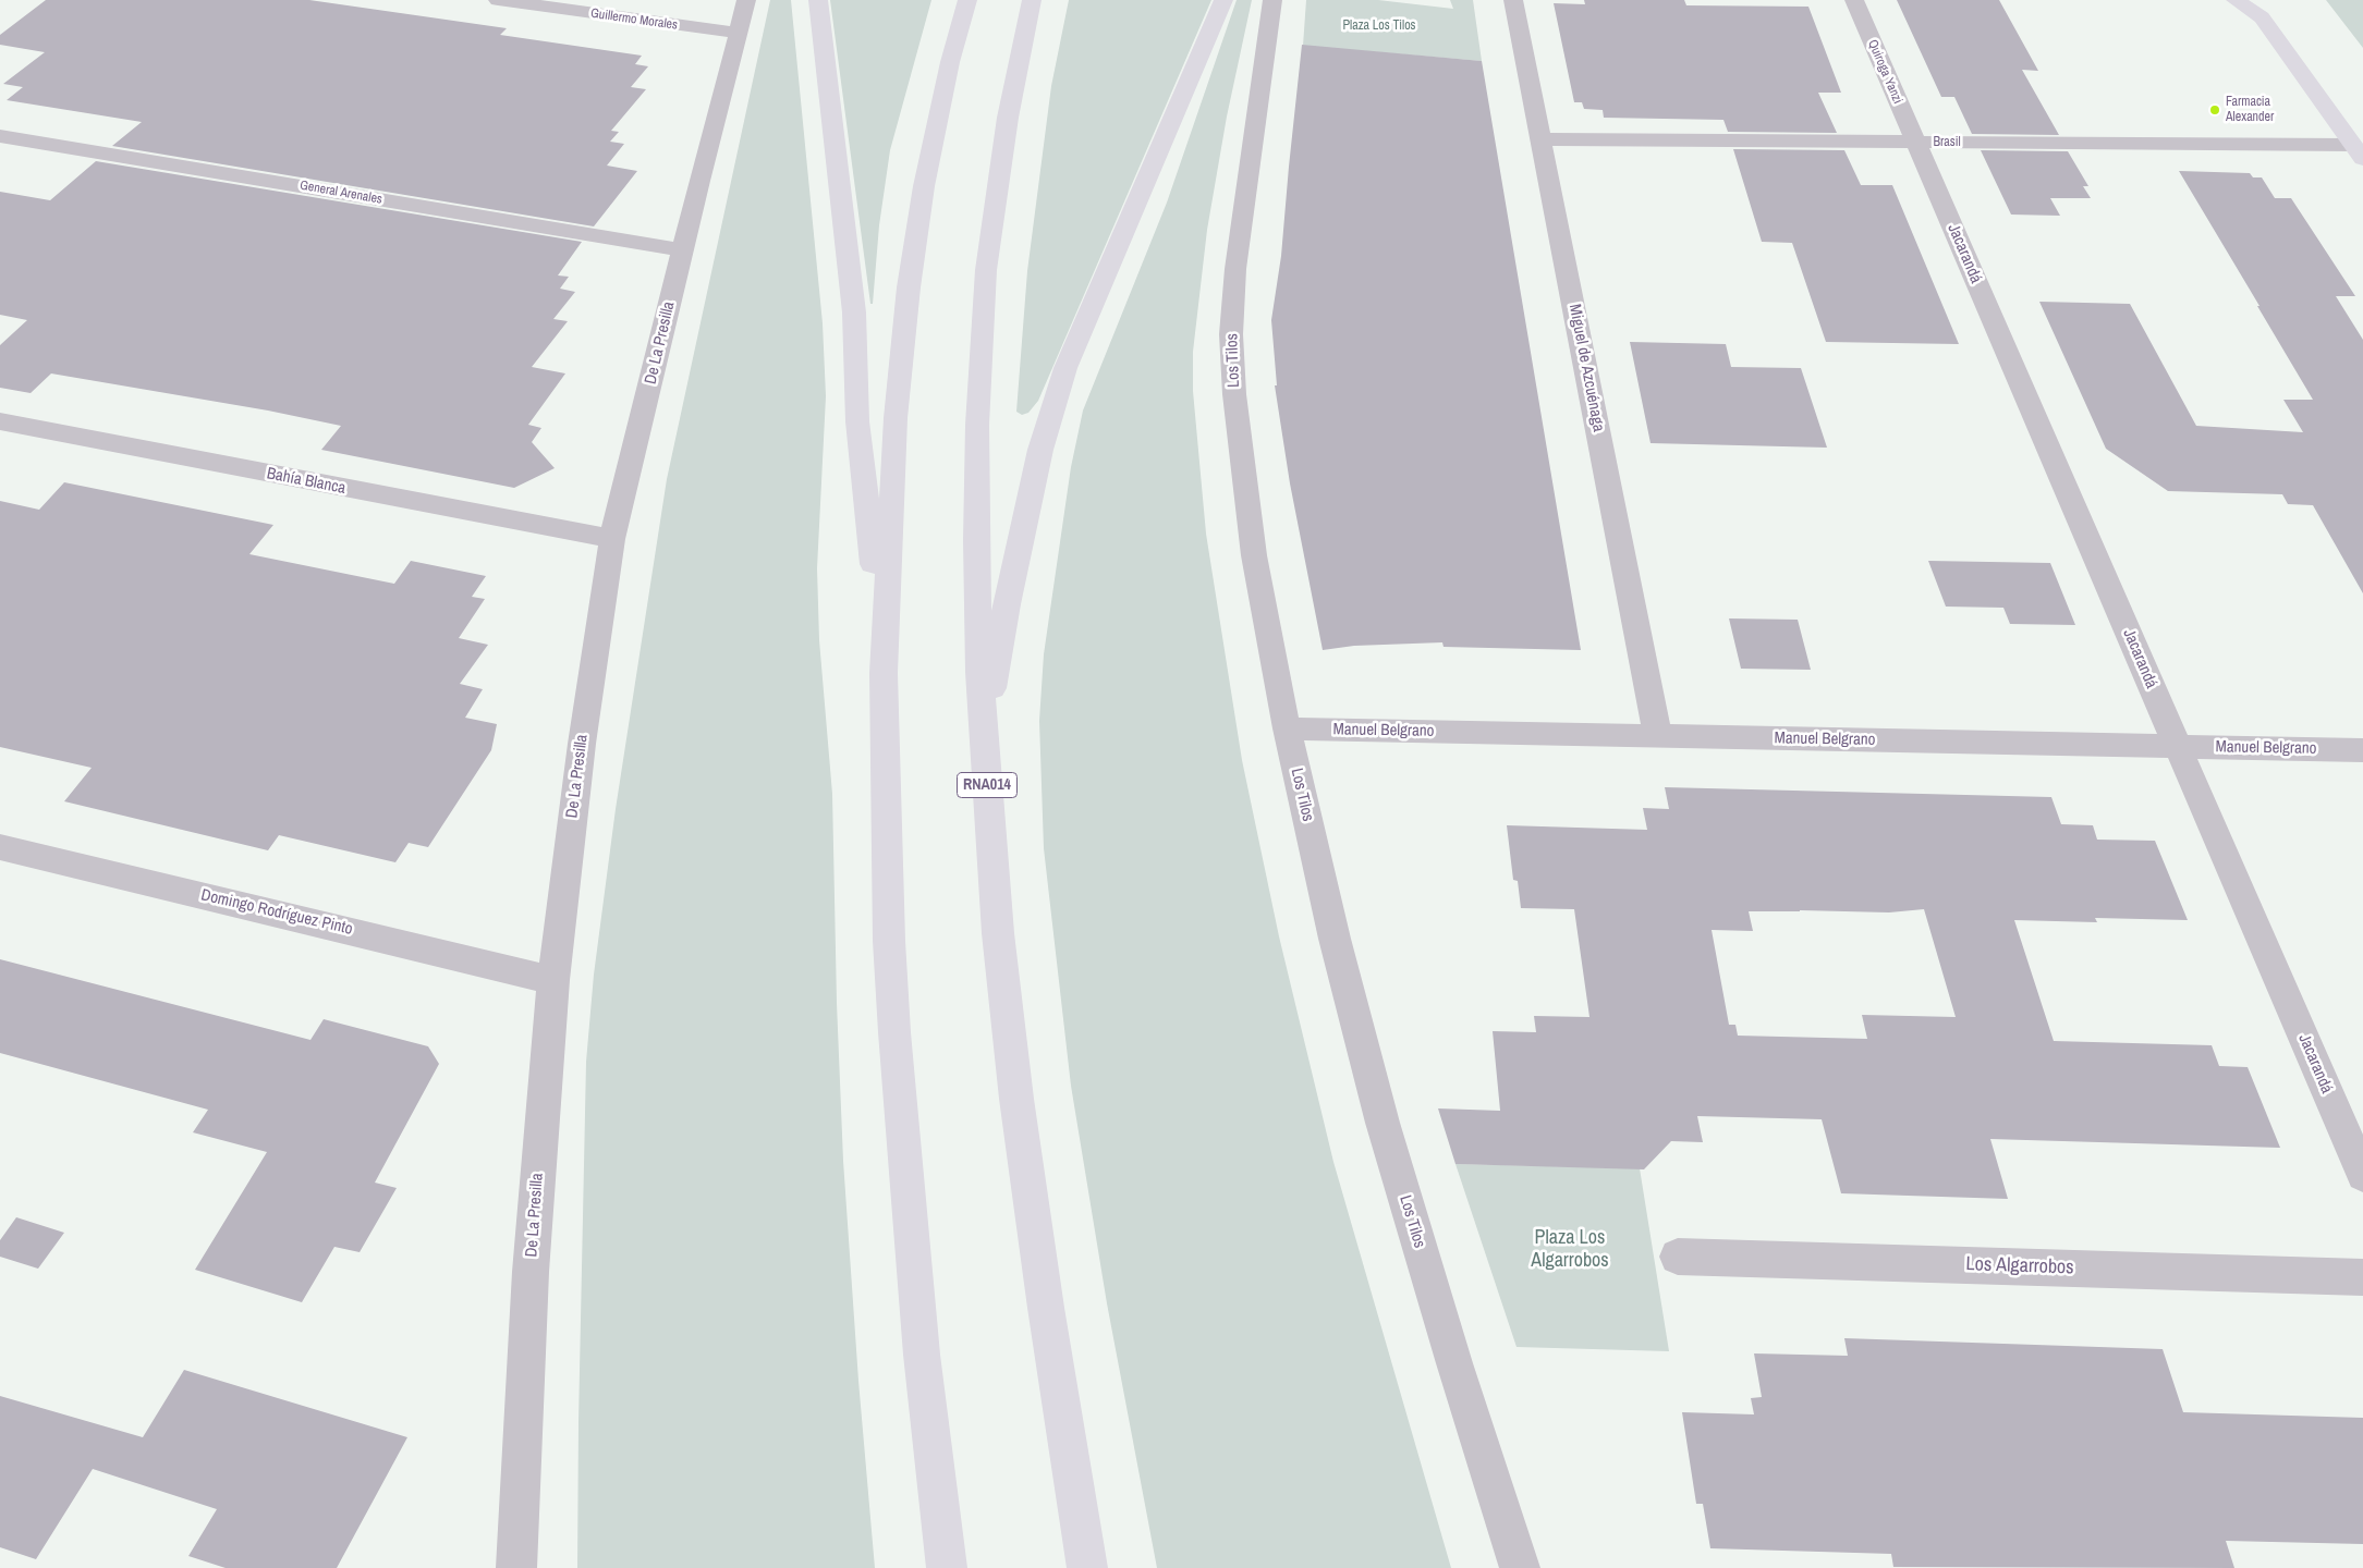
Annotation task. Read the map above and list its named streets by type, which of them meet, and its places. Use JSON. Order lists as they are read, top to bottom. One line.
{"streets":{"main road":["RNA014"],"street":["Guillermo Morales","Quiroga Yanzi","Brasil","General Arenales","Jacarandá","De La Presilla","Los Tilos","Miguel de Azcuénaga","Bahía Blanca","Manuel Belgrano","Domingo Rodríguez Pinto","Los Algarrobos"]},"crossings":[["Guillermo Morales","De La Presilla"],["Quiroga Yanzi","Brasil"],["Quiroga Yanzi","Jacarandá"],["Brasil","Jacarandá"],["Brasil","Miguel de Azcuénaga"],["General Arenales","De La Presilla"],["Jacarandá","Manuel Belgrano"],["De La Presilla","Bahía Blanca"],["De La Presilla","Domingo Rodríguez Pinto"],["Los Tilos","Manuel Belgrano"],["Miguel de Azcuénaga","Manuel Belgrano"]],"parks":["Plaza Los Tilos","Plaza Los Algarrobos"],"places":["Farmacia Alexander"]}
